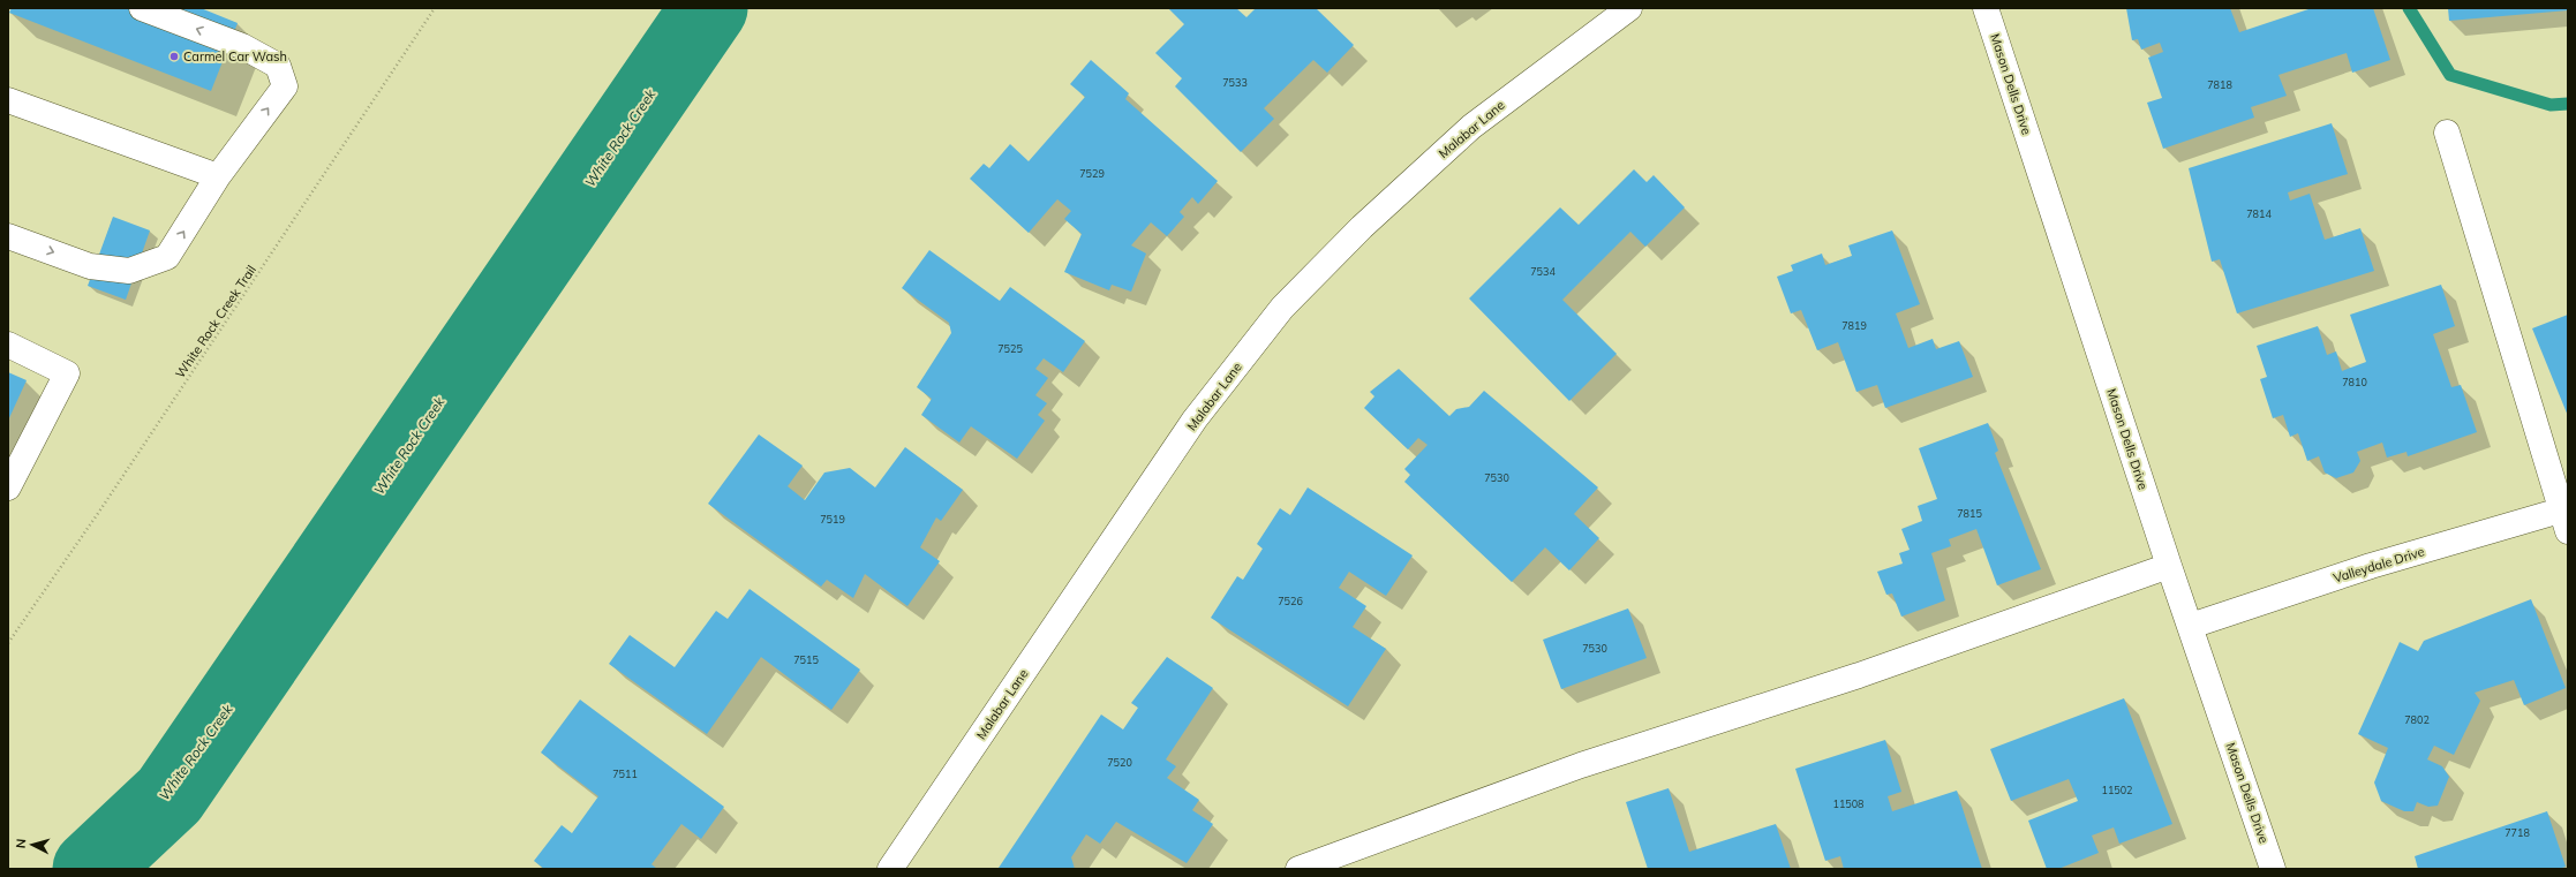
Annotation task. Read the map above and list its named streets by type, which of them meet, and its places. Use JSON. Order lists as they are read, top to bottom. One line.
{"streets":{"street":["Mason Dells Drive","Malabar Lane","Valleydale Drive"],"path":["White Rock Creek Trail"]},"crossings":[["Mason Dells Drive","Valleydale Drive"]],"water":["White Rock Creek"],"places":["Carmel Car Wash"],"house_numbers":["7533","7818","7529","7814","7534","7819","7525","7810","7530","7815","7519","7526","7530","7515","7802","7520","7511","11502","11508","7718"],"north":"left"}
